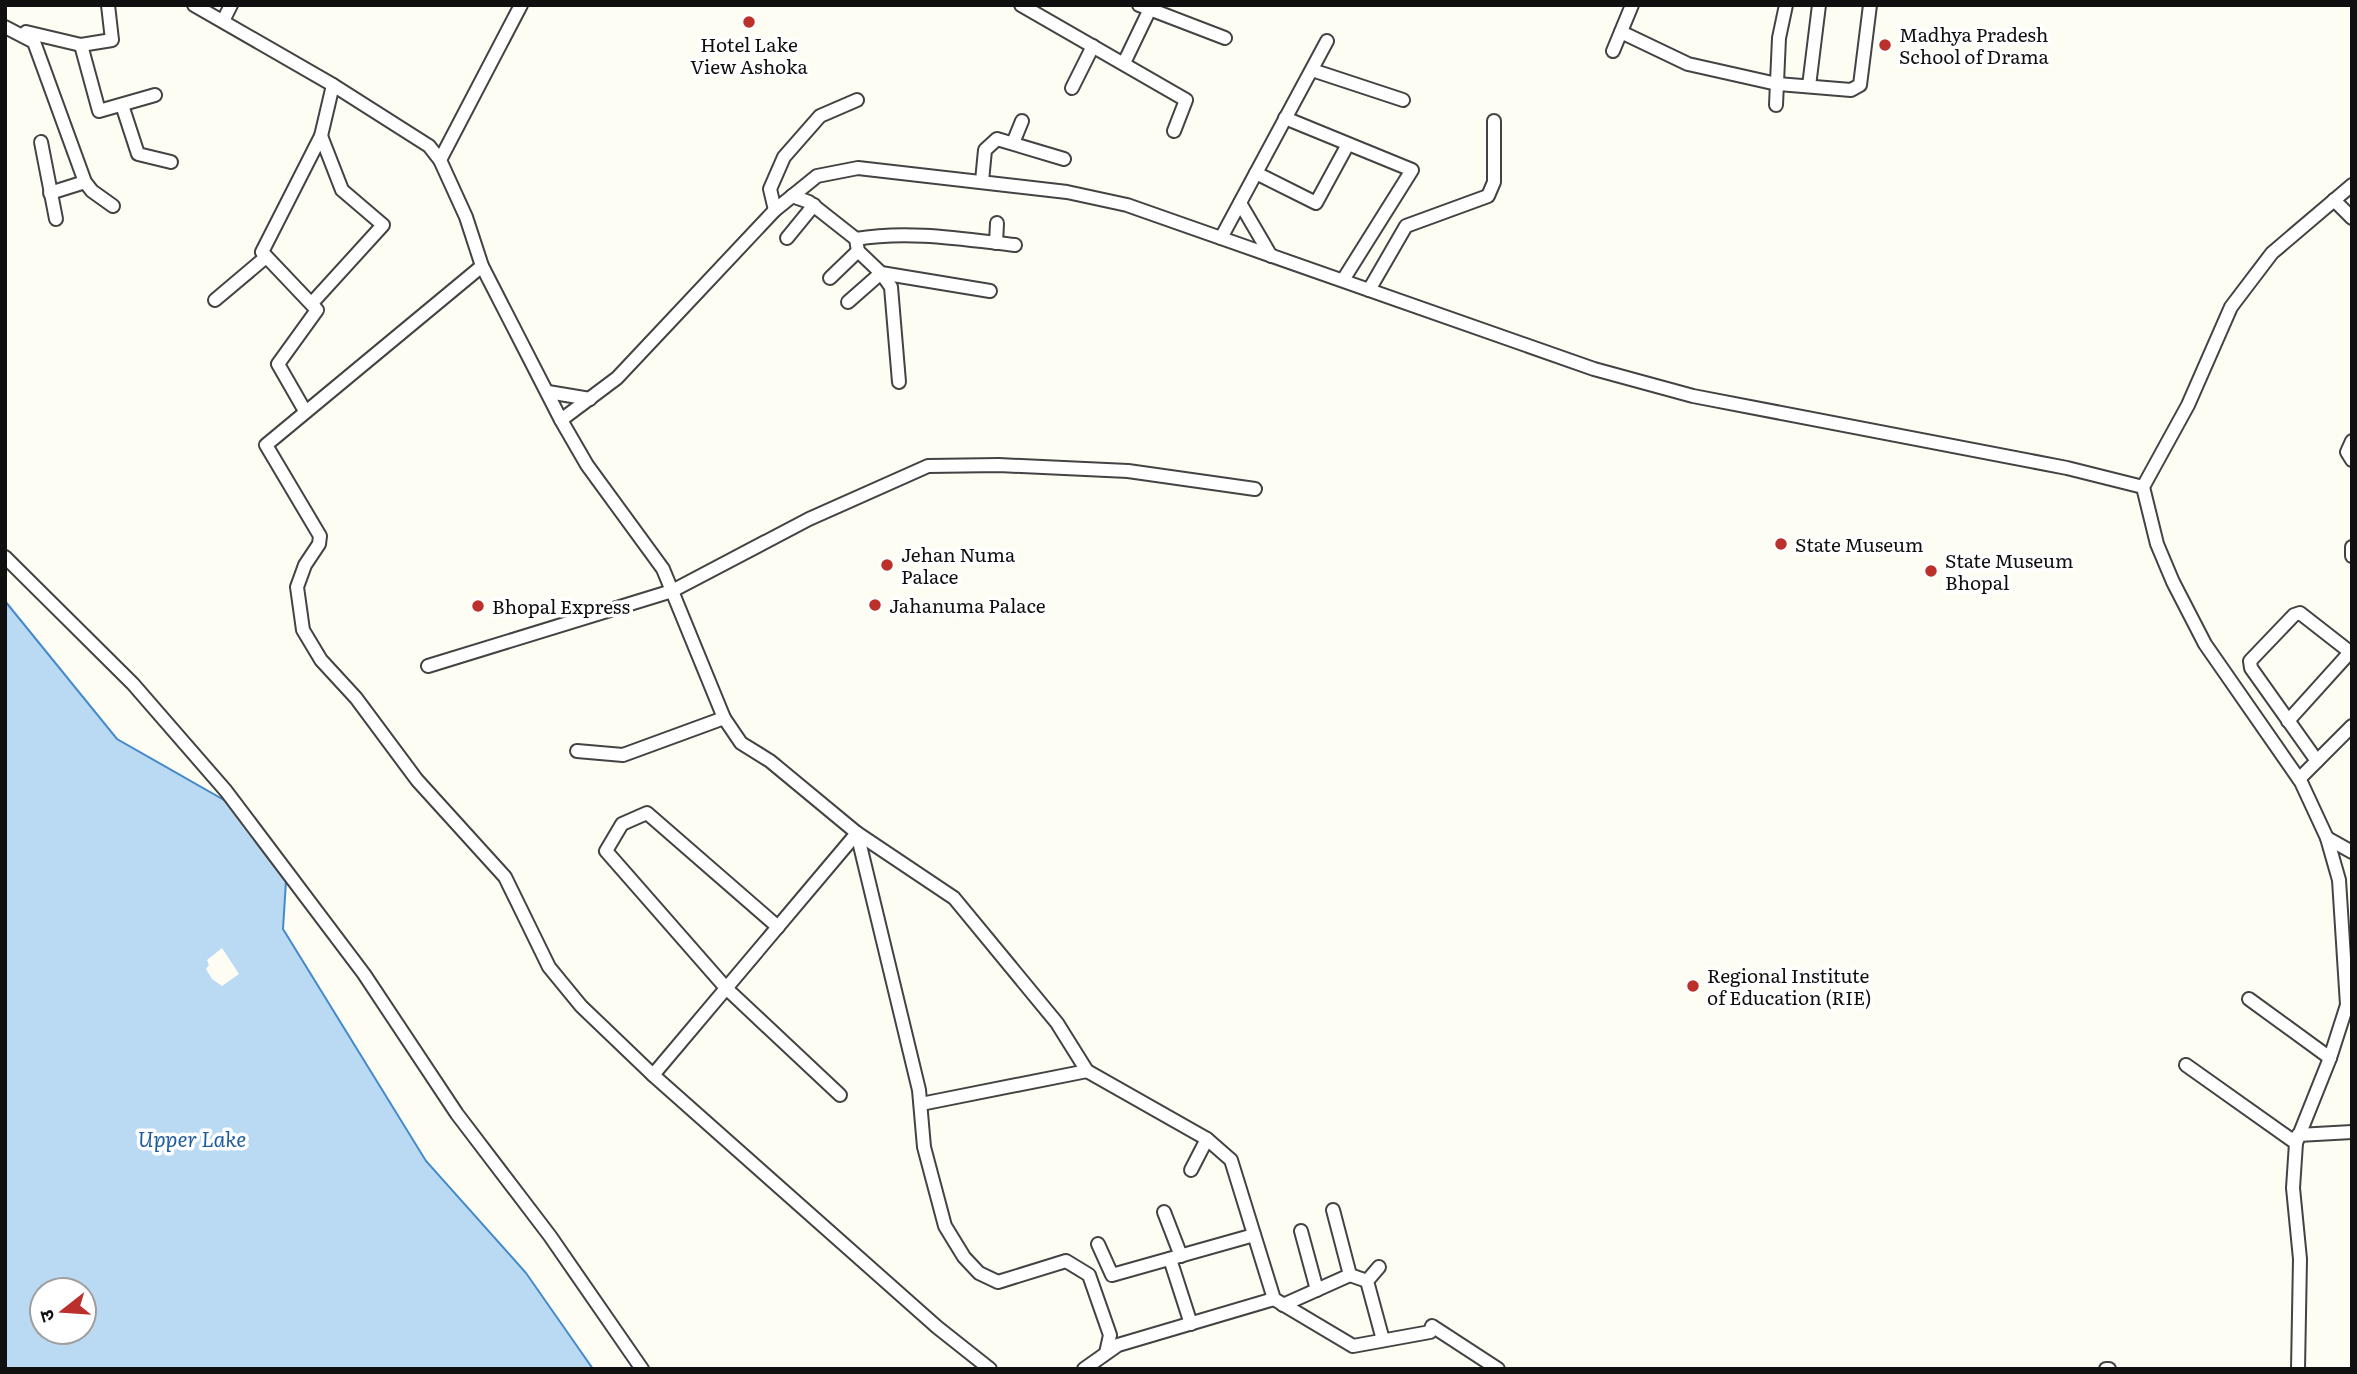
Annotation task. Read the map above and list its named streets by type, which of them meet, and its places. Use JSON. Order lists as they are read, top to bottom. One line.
{"water":["Upper Lake"],"places":["Hotel Lake View Ashoka","Madhya Pradesh School of Drama","State Museum","Jehan Numa Palace","State Museum Bhopal","Jahanuma Palace","Bhopal Express","Regional Institute of Education (RIE)"],"north":"left"}
